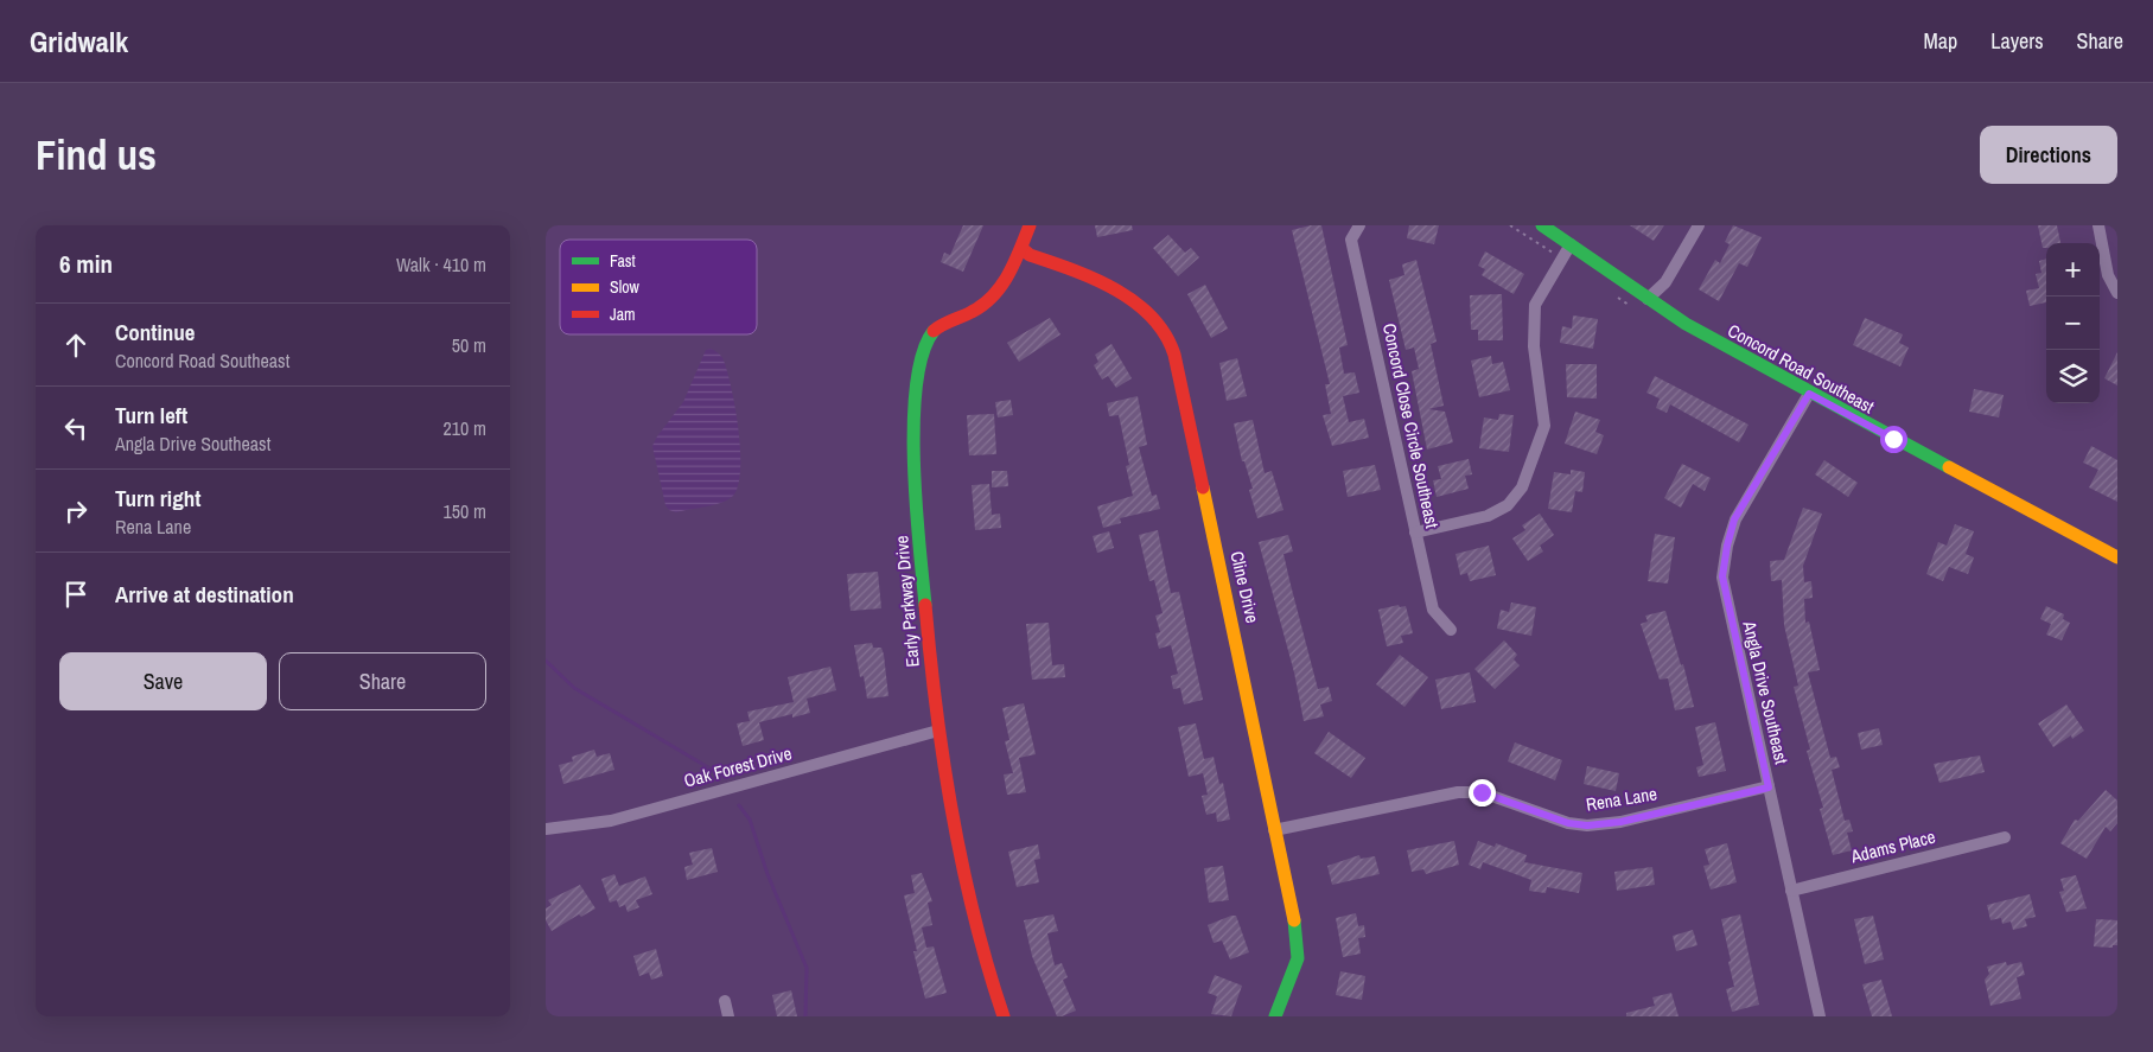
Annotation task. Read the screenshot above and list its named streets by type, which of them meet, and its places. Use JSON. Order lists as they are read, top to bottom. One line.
{"streets":{"street":["Concord Road Southeast","Concord Close Circle Southeast","Cline Drive","Early Parkway Drive","Angla Drive Southeast","Oak Forest Drive","Rena Lane","Adams Place"]},"crossings":[["Concord Road Southeast","Angla Drive Southeast"],["Cline Drive","Early Parkway Drive"],["Cline Drive","Rena Lane"],["Early Parkway Drive","Oak Forest Drive"],["Angla Drive Southeast","Rena Lane"],["Angla Drive Southeast","Adams Place"]],"legend":["Fast","Slow","Jam"],"page":{"header":"Gridwalk","nav":["Map","Layers","Share"],"buttons":["Directions",["Save","Share"]],"title":"Find us","heading":["6 min","Walk · 410 m"],"map_buttons":["+","−"],"list":[["Continue","Concord Road Southeast","50 m"],["Turn left","Angla Drive Southeast","210 m"],["Turn right","Rena Lane","150 m"],"Arrive at destination"]}}
